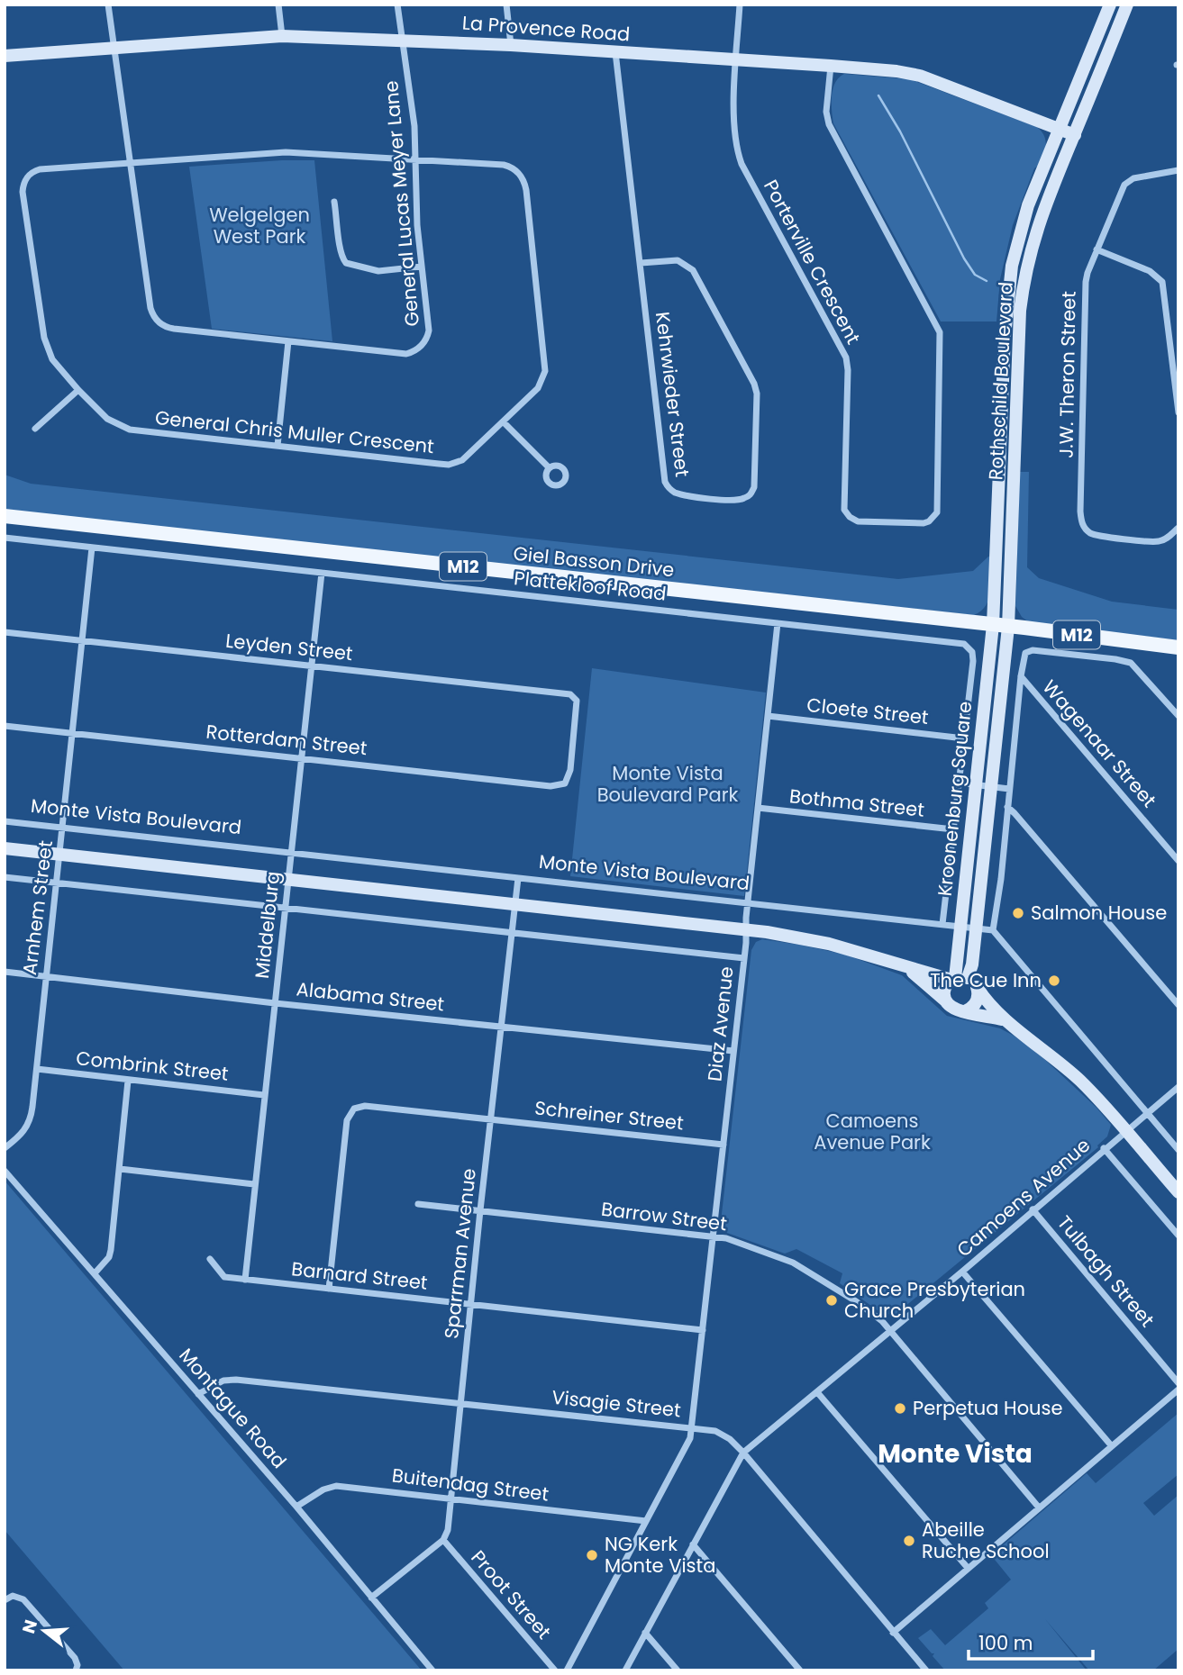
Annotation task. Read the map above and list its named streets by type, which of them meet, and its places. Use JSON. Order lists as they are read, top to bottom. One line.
{"streets":{"main road":["Giel Basson Drive","M12"],"street":["La Provence Road","General Lucas Meyer Lane","Porterville Crescent","J.W. Theron Street","Rothschild Boulevard","Kehrwieder Street","General Chris Muller Crescent","Plattekloof Road","Leyden Street","Cloete Street","Rotterdam Street","Wagenaar Street","Kroonenburg Square","Bothma Street","Monte Vista Boulevard","Arnhem Street","Middelburg","Alabama Street","Diaz Avenue","Combrink Street","Schreiner Street","Camoens Avenue","Barrow Street","Sparrman Avenue","Tulbagh Street","Barnard Street","Visagie Street","Montague Road","Buitendag Street","Proot Street"]},"crossings":[["La Provence Road","General Lucas Meyer Lane"],["La Provence Road","Porterville Crescent"],["La Provence Road","Rothschild Boulevard"],["La Provence Road","Kehrwieder Street"],["General Lucas Meyer Lane","General Chris Muller Crescent"],["Rothschild Boulevard","Giel Basson Drive"],["Rothschild Boulevard","Kroonenburg Square"],["Giel Basson Drive","Kroonenburg Square"],["Plattekloof Road","Kroonenburg Square"],["Plattekloof Road","Arnhem Street"],["Plattekloof Road","Middelburg"],["Plattekloof Road","Diaz Avenue"],["Leyden Street","Rotterdam Street"],["Leyden Street","Arnhem Street"],["Leyden Street","Middelburg"],["Cloete Street","Kroonenburg Square"],["Cloete Street","Diaz Avenue"],["Rotterdam Street","Arnhem Street"],["Rotterdam Street","Middelburg"],["Kroonenburg Square","Bothma Street"],["Kroonenburg Square","Monte Vista Boulevard"],["Bothma Street","Diaz Avenue"],["Monte Vista Boulevard","Arnhem Street"],["Monte Vista Boulevard","Middelburg"],["Monte Vista Boulevard","Diaz Avenue"],["Monte Vista Boulevard","Sparrman Avenue"],["Arnhem Street","Alabama Street"],["Arnhem Street","Combrink Street"],["Middelburg","Alabama Street"],["Middelburg","Combrink Street"],["Middelburg","Barnard Street"],["Alabama Street","Diaz Avenue"],["Alabama Street","Sparrman Avenue"],["Diaz Avenue","Schreiner Street"],["Diaz Avenue","Barrow Street"],["Diaz Avenue","Barnard Street"],["Diaz Avenue","Visagie Street"],["Diaz Avenue","Buitendag Street"],["Schreiner Street","Sparrman Avenue"],["Schreiner Street","Barnard Street"],["Camoens Avenue","Barrow Street"],["Camoens Avenue","Tulbagh Street"],["Camoens Avenue","Visagie Street"],["Barrow Street","Sparrman Avenue"],["Sparrman Avenue","Barnard Street"],["Sparrman Avenue","Visagie Street"],["Sparrman Avenue","Buitendag Street"],["Sparrman Avenue","Proot Street"],["Visagie Street","Montague Road"],["Montague Road","Buitendag Street"]],"districts":["Monte Vista"],"parks":["Welgelgen West Park","Monte Vista Boulevard Park","Camoens Avenue Park"],"places":["Salmon House","The Cue Inn","Grace Presbyterian Church","Perpetua House","Abeille Ruche School","NG Kerk Monte Vista"],"scale_bar":"100 m","north":"left"}
